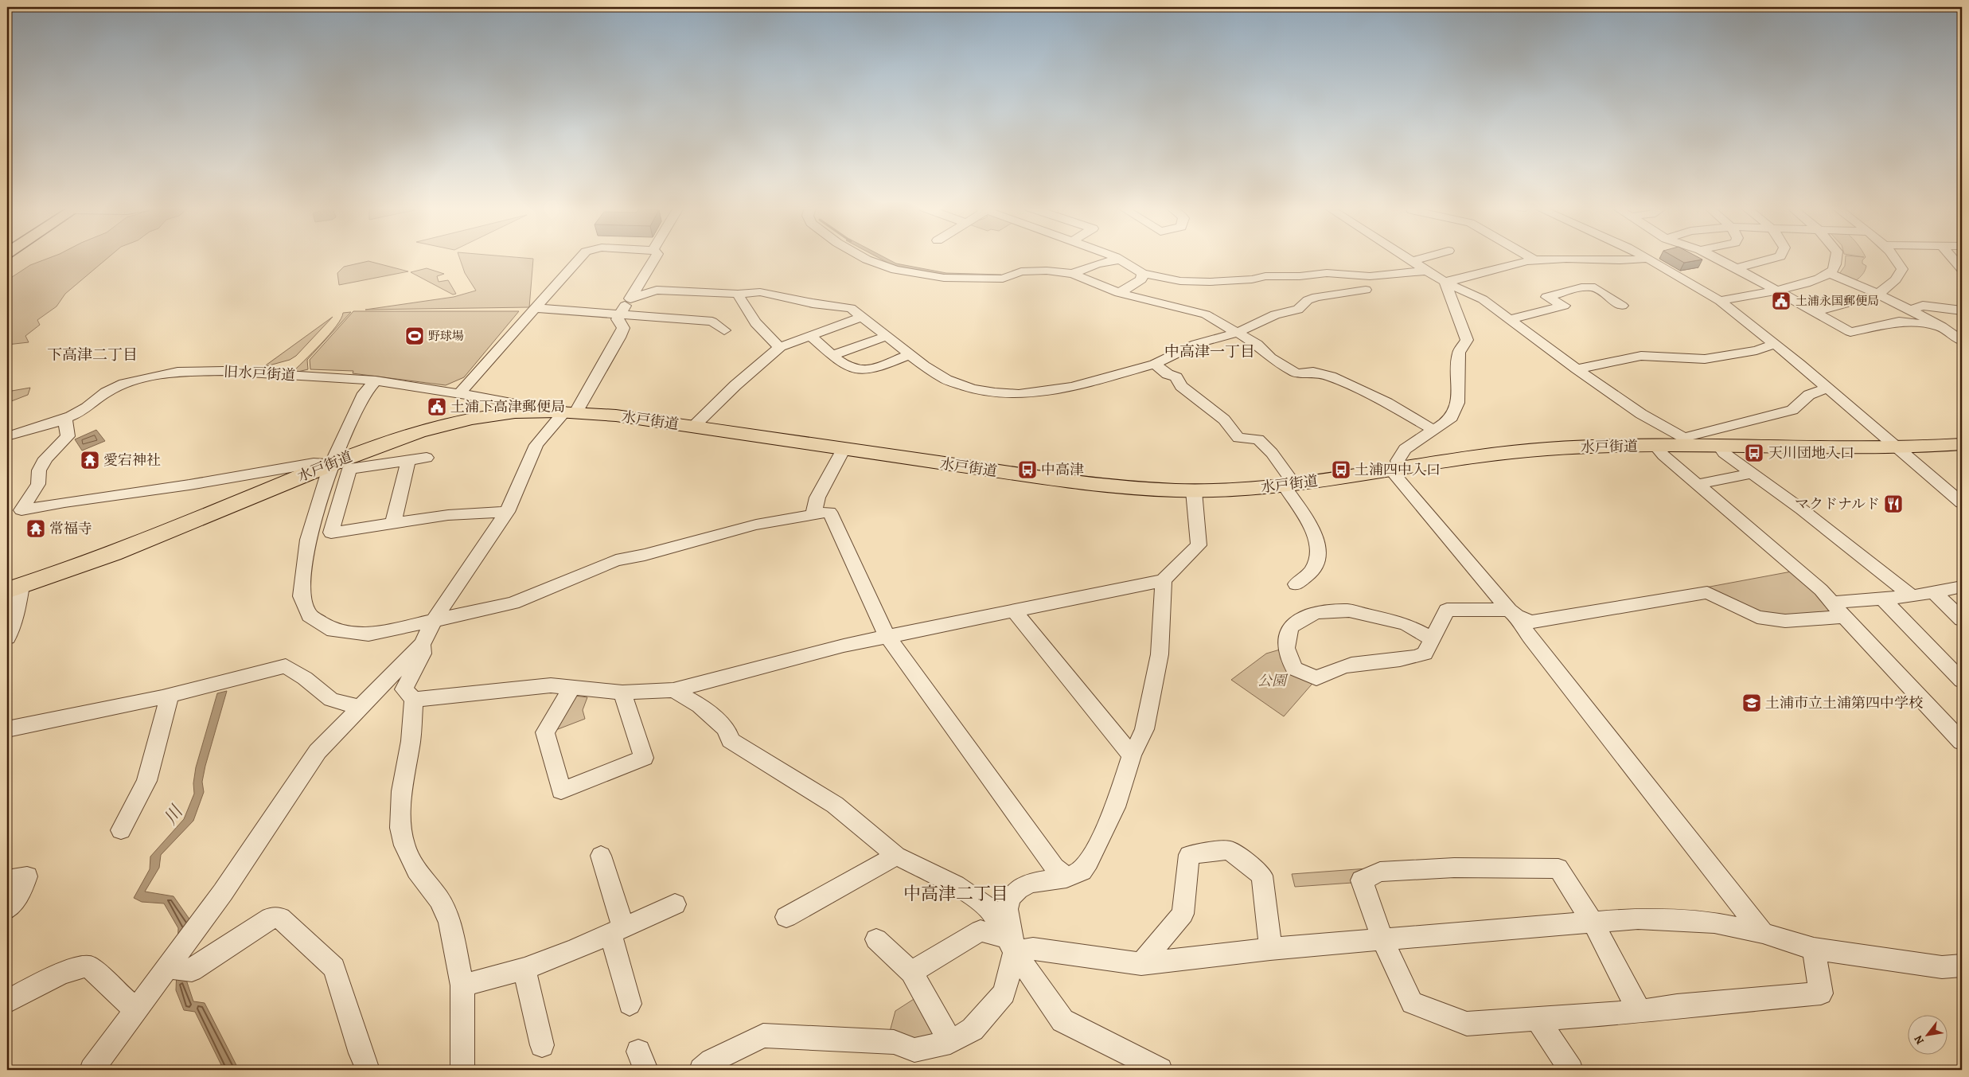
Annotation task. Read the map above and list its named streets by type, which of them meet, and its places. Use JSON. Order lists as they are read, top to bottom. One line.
{"streets":{"highway":["水戸街道"],"street":["旧水戸街道"]},"crossings":[["旧水戸街道","水戸街道"]],"districts":["中高津一丁目","下高津二丁目","中高津二丁目"],"water":["川"],"parks":["公園"],"places":{"public building":["土浦永国郵便局","土浦下高津郵便局"],"sports":["野球場"],"bus stop":["天川団地入口","中高津","土浦四中入口"],"temple":["愛宕神社","常福寺"],"restaurant":["マクドナルド"],"school or university":["土浦市立土浦第四中学校"]},"north":"bottom left"}
